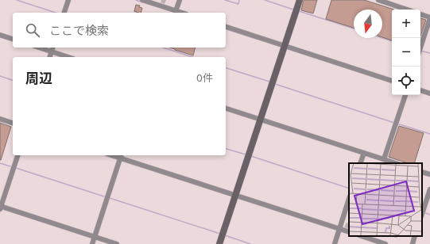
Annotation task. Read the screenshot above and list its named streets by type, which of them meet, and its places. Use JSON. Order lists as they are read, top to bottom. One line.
{"north":"bottom","page":{"map_buttons":["+","−"],"search":"ここで検索","heading":["周辺","0件"]}}
